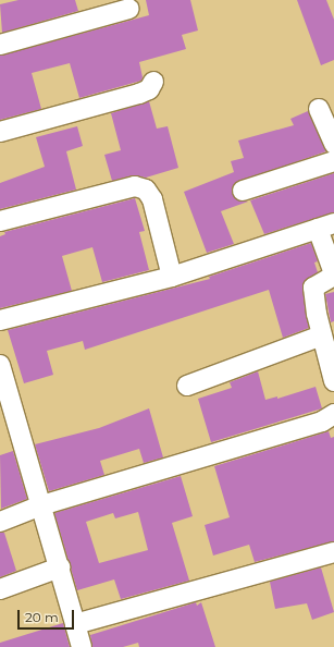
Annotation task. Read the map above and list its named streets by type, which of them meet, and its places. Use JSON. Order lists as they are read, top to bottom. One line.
{"scale_bar":"20 m"}
